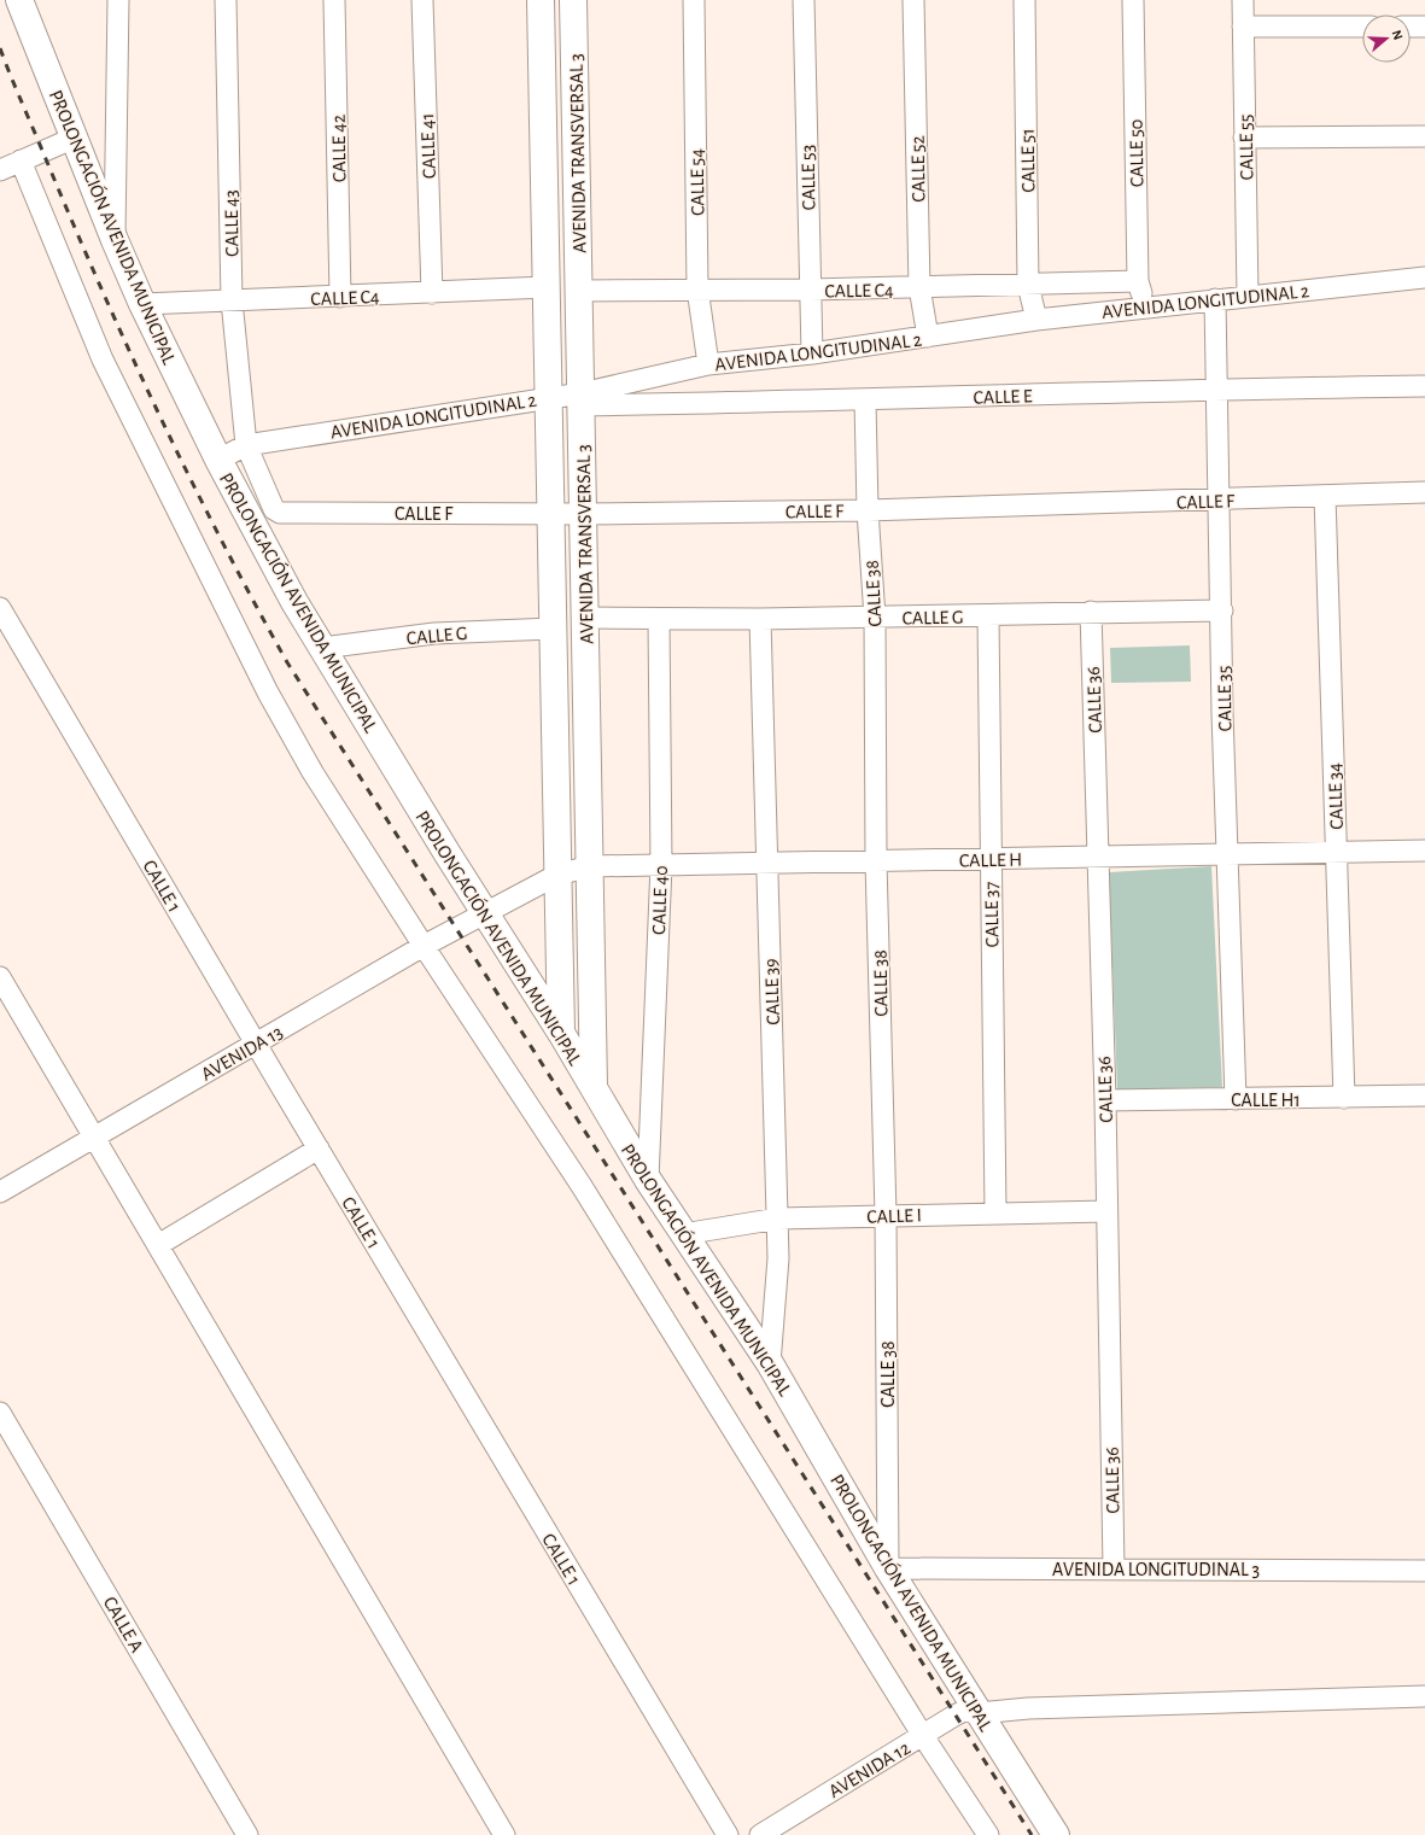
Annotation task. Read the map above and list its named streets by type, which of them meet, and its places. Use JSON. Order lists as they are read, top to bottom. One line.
{"streets":{"main road":["AVENIDA TRANSVERSAL 3","PROLONGACIÓN AVENIDA MUNICIPAL"],"street":["CALLE 41","CALLE 55","CALLE 42","CALLE 50","CALLE 51","CALLE 52","CALLE 53","CALLE 54","CALLE 43","CALLE C4","AVENIDA LONGITUDINAL 2","CALLE E","CALLE F","CALLE 38","CALLE G","CALLE 35","CALLE 36","CALLE 34","CALLE H","CALLE 1","CALLE 40","CALLE 37","CALLE 39","AVENIDA 13","CALLE H1","CALLE I","AVENIDA LONGITUDINAL 3","CALLE A","AVENIDA 12"]},"crossings":[["CALLE 41","CALLE C4"],["CALLE 55","AVENIDA LONGITUDINAL 2"],["CALLE 42","CALLE C4"],["AVENIDA TRANSVERSAL 3","PROLONGACIÓN AVENIDA MUNICIPAL"],["AVENIDA TRANSVERSAL 3","CALLE C4"],["AVENIDA TRANSVERSAL 3","AVENIDA LONGITUDINAL 2"],["AVENIDA TRANSVERSAL 3","CALLE E"],["AVENIDA TRANSVERSAL 3","CALLE F"],["AVENIDA TRANSVERSAL 3","CALLE G"],["AVENIDA TRANSVERSAL 3","CALLE H"],["CALLE 50","CALLE C4"],["CALLE 50","AVENIDA LONGITUDINAL 2"],["CALLE 51","CALLE C4"],["CALLE 51","AVENIDA LONGITUDINAL 2"],["CALLE 52","CALLE C4"],["CALLE 52","AVENIDA LONGITUDINAL 2"],["CALLE 53","CALLE C4"],["CALLE 53","AVENIDA LONGITUDINAL 2"],["CALLE 54","CALLE C4"],["CALLE 54","AVENIDA LONGITUDINAL 2"],["CALLE 43","CALLE C4"],["CALLE 43","AVENIDA LONGITUDINAL 2"],["CALLE 43","CALLE F"],["PROLONGACIÓN AVENIDA MUNICIPAL","CALLE C4"],["PROLONGACIÓN AVENIDA MUNICIPAL","AVENIDA LONGITUDINAL 2"],["PROLONGACIÓN AVENIDA MUNICIPAL","CALLE 38"],["PROLONGACIÓN AVENIDA MUNICIPAL","CALLE G"],["PROLONGACIÓN AVENIDA MUNICIPAL","CALLE H"],["PROLONGACIÓN AVENIDA MUNICIPAL","CALLE 40"],["PROLONGACIÓN AVENIDA MUNICIPAL","CALLE 39"],["PROLONGACIÓN AVENIDA MUNICIPAL","AVENIDA 13"],["PROLONGACIÓN AVENIDA MUNICIPAL","CALLE I"],["PROLONGACIÓN AVENIDA MUNICIPAL","AVENIDA LONGITUDINAL 3"],["PROLONGACIÓN AVENIDA MUNICIPAL","AVENIDA 12"],["AVENIDA LONGITUDINAL 2","CALLE E"],["AVENIDA LONGITUDINAL 2","CALLE F"],["AVENIDA LONGITUDINAL 2","CALLE 35"],["CALLE E","CALLE 38"],["CALLE E","CALLE 35"],["CALLE F","CALLE 38"],["CALLE F","CALLE 35"],["CALLE F","CALLE 34"],["CALLE 38","CALLE G"],["CALLE 38","CALLE H"],["CALLE 38","CALLE I"],["CALLE 38","AVENIDA LONGITUDINAL 3"],["CALLE G","CALLE 35"],["CALLE G","CALLE 36"],["CALLE G","CALLE 40"],["CALLE G","CALLE 37"],["CALLE G","CALLE 39"],["CALLE 35","CALLE H"],["CALLE 35","CALLE H1"],["CALLE 36","CALLE H"],["CALLE 36","CALLE H1"],["CALLE 36","CALLE I"],["CALLE 36","AVENIDA LONGITUDINAL 3"],["CALLE 34","CALLE H"],["CALLE 34","CALLE H1"],["CALLE H","CALLE 40"],["CALLE H","CALLE 37"],["CALLE H","CALLE 39"],["CALLE H","AVENIDA 13"],["CALLE 1","AVENIDA 13"],["CALLE 37","CALLE I"],["CALLE 39","CALLE I"]],"north":"right"}
